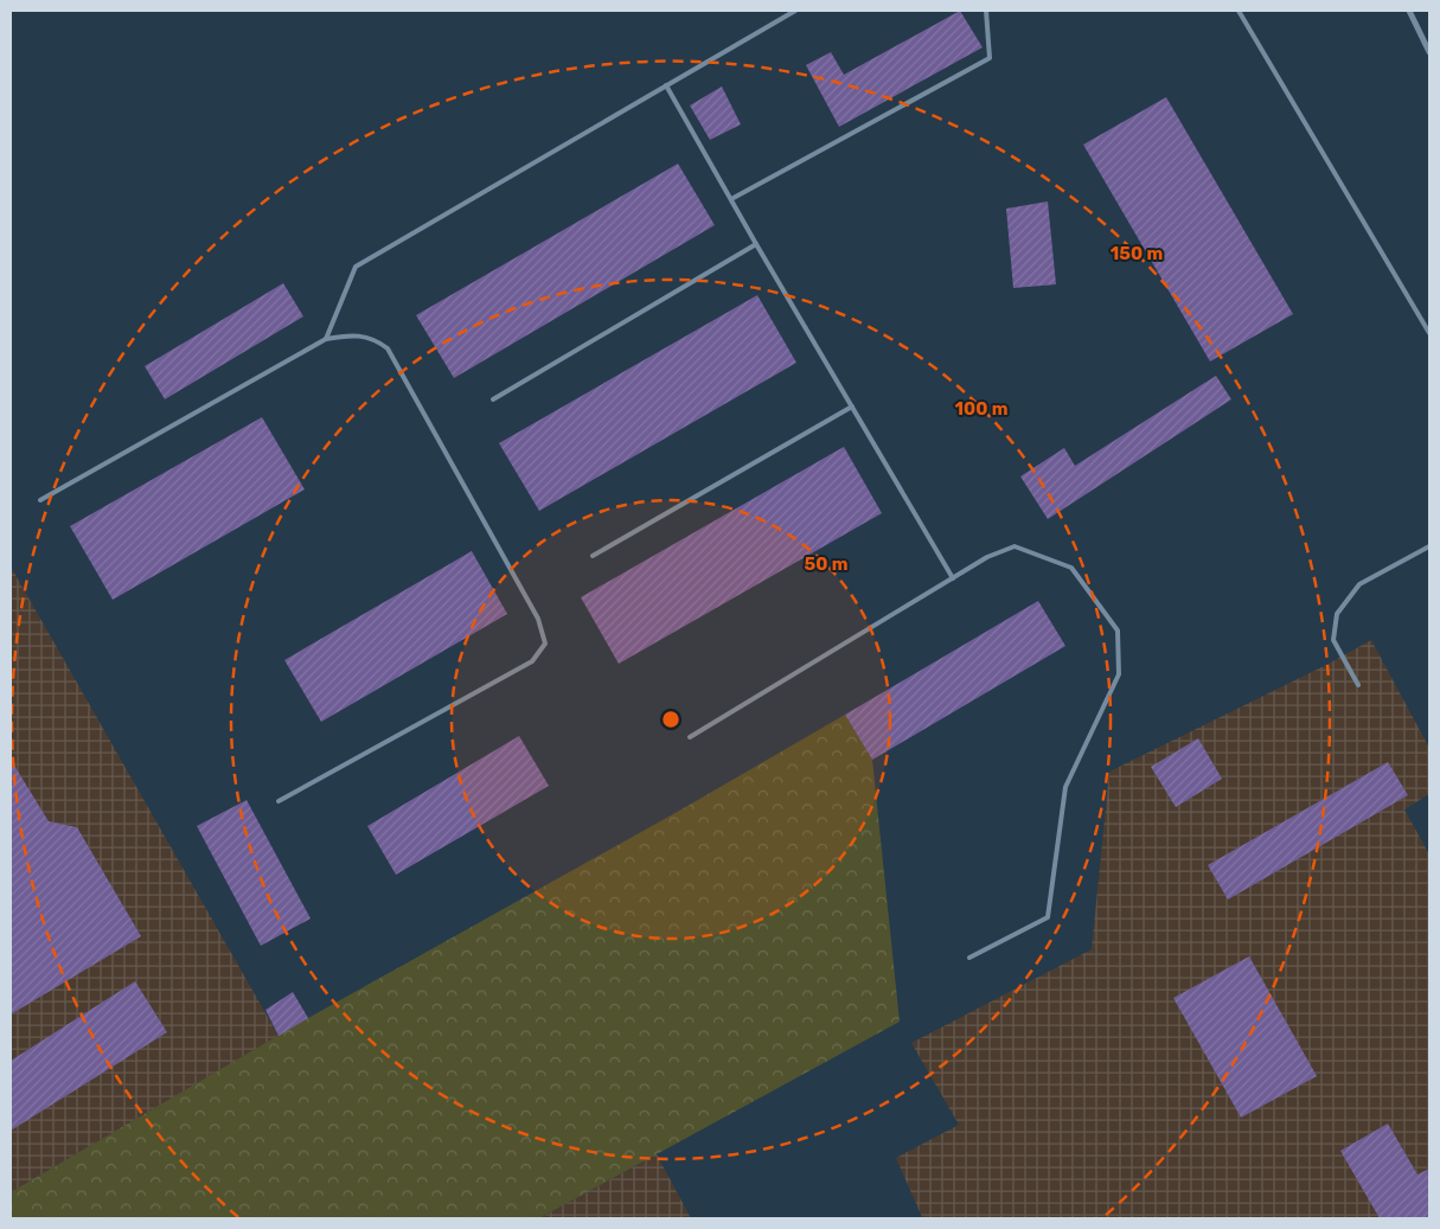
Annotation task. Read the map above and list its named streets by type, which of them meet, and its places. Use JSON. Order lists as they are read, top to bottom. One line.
{"rings":["150 m","100 m","50 m"]}
